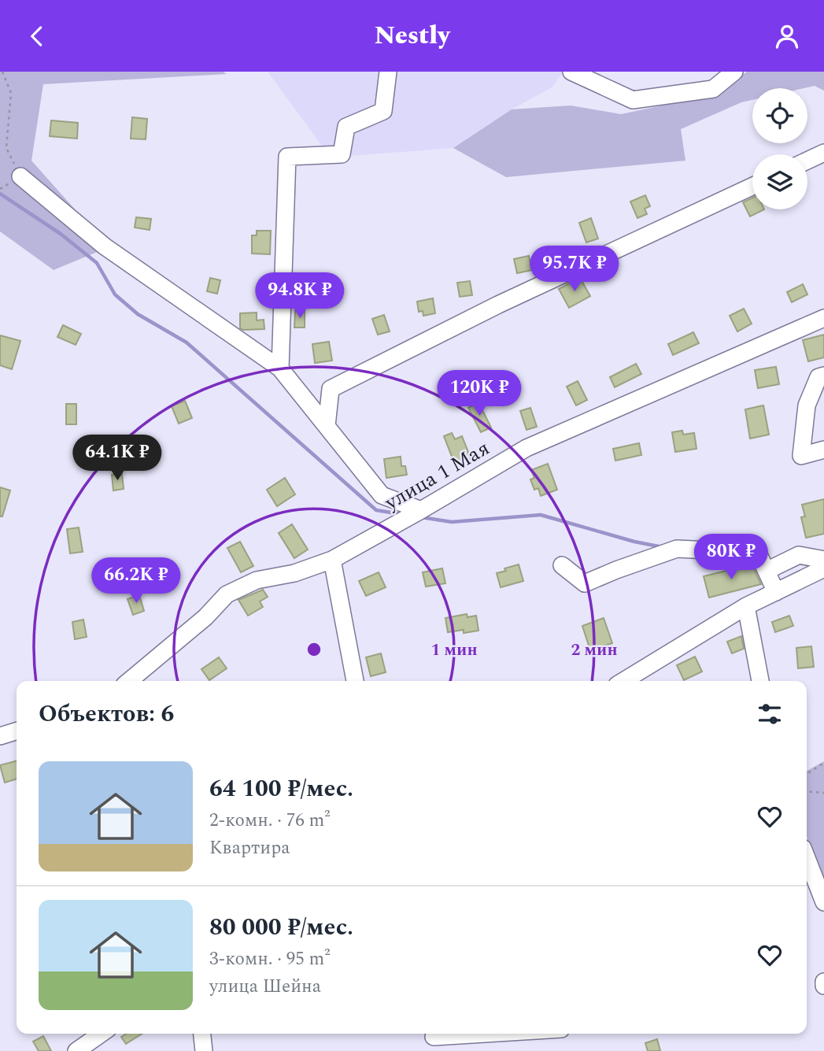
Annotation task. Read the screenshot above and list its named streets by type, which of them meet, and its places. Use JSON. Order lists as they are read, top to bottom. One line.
{"streets":{"street":["улица 1 Мая"]},"page":{"header":"Nestly","price":["95.7K ₽","94.8K ₽","120K ₽","64.1K ₽","80K ₽","66.2K ₽"],"heading":"Объектов: 6","list":[{"name":"64 100 ₽/мес.","note":"2-комн. · 76 m² · Квартира"},{"name":"80 000 ₽/мес.","note":"3-комн. · 95 m² · улица Шейна"}]},"rings":["1 мин","2 мин"]}
